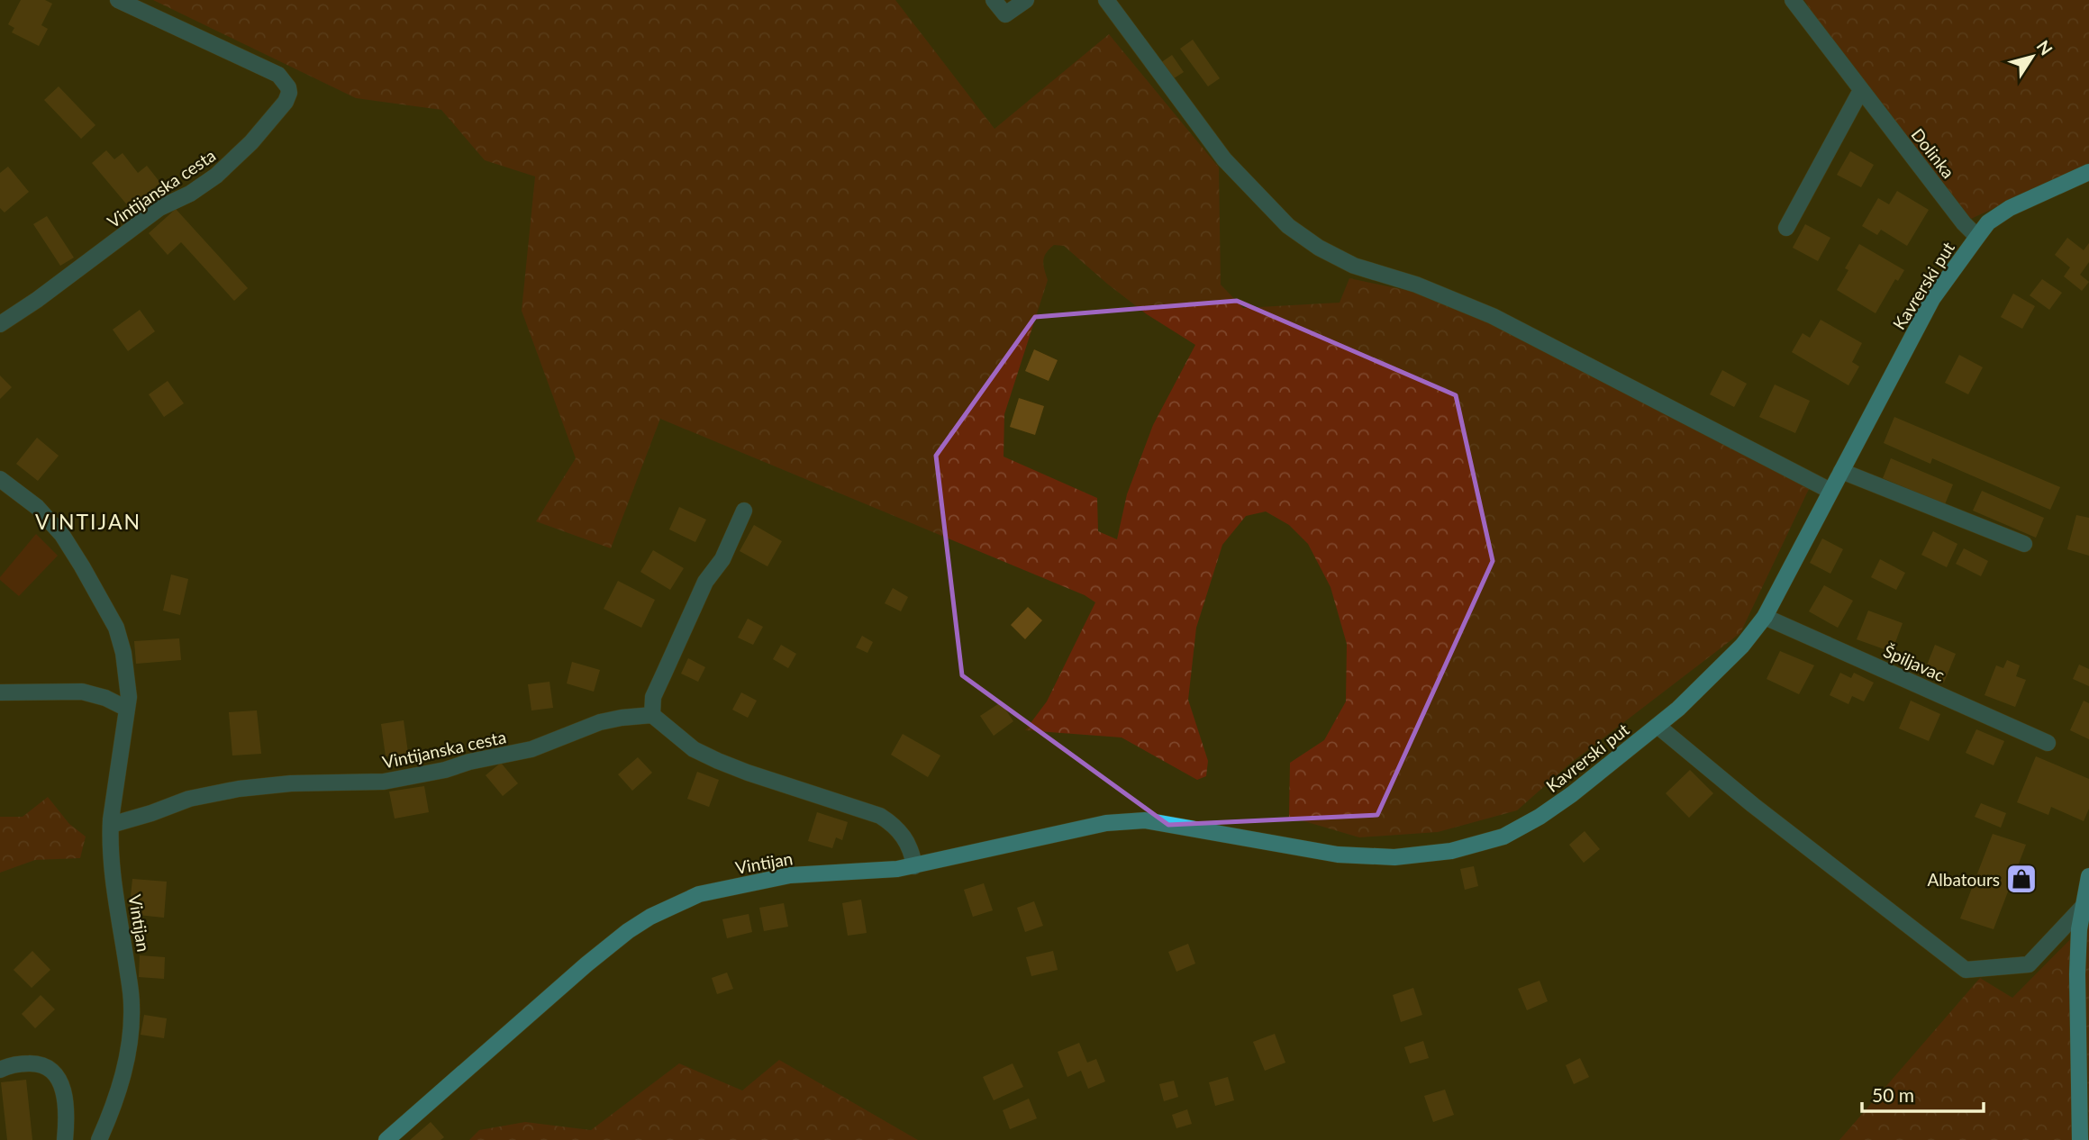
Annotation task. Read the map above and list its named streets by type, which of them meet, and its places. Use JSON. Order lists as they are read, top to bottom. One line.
{"streets":{"main road":["Kavrerski put","Vintijan"],"street":["Dolinka","Vintijanska cesta","Špiljavac"]},"crossings":[["Dolinka","Kavrerski put"],["Vintijanska cesta","Vintijan"],["Kavrerski put","Špiljavac"],["Kavrerski put","Vintijan"]],"districts":["VINTIJAN"],"places":{"shop":["Albatours"]},"scale_bar":"50 m","north":"top right"}
